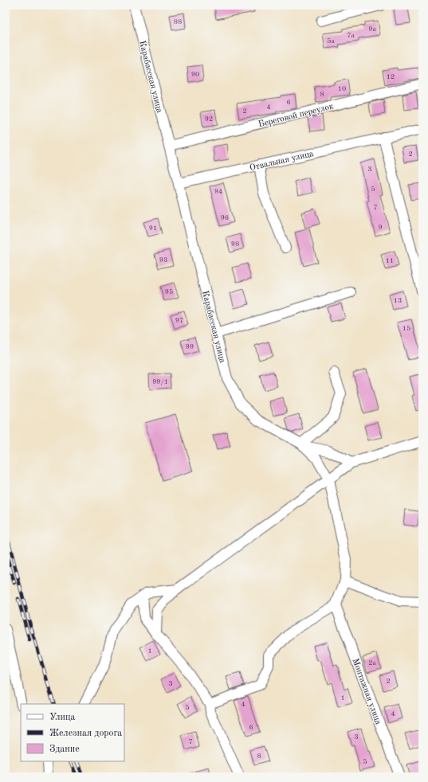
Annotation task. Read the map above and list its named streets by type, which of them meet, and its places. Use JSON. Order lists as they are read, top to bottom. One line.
{"streets":{"street":["Карабасская улица","Береговой переулок","Отвальная улица","Монтажная улица"]},"crossings":[["Карабасская улица","Береговой переулок"],["Карабасская улица","Отвальная улица"],["Карабасская улица","Монтажная улица"]],"house_numbers":["88","9а","7а","5а","90","12","10","8","6","4","2","92","2","3","5","94","7","96","9","91","98","93","11","95","13","97","15","99","99/1","1","2а","2","3","1","4","5","4","6","3","7","8","5"],"legend":["Улица","Железная дорога","Здание"]}
